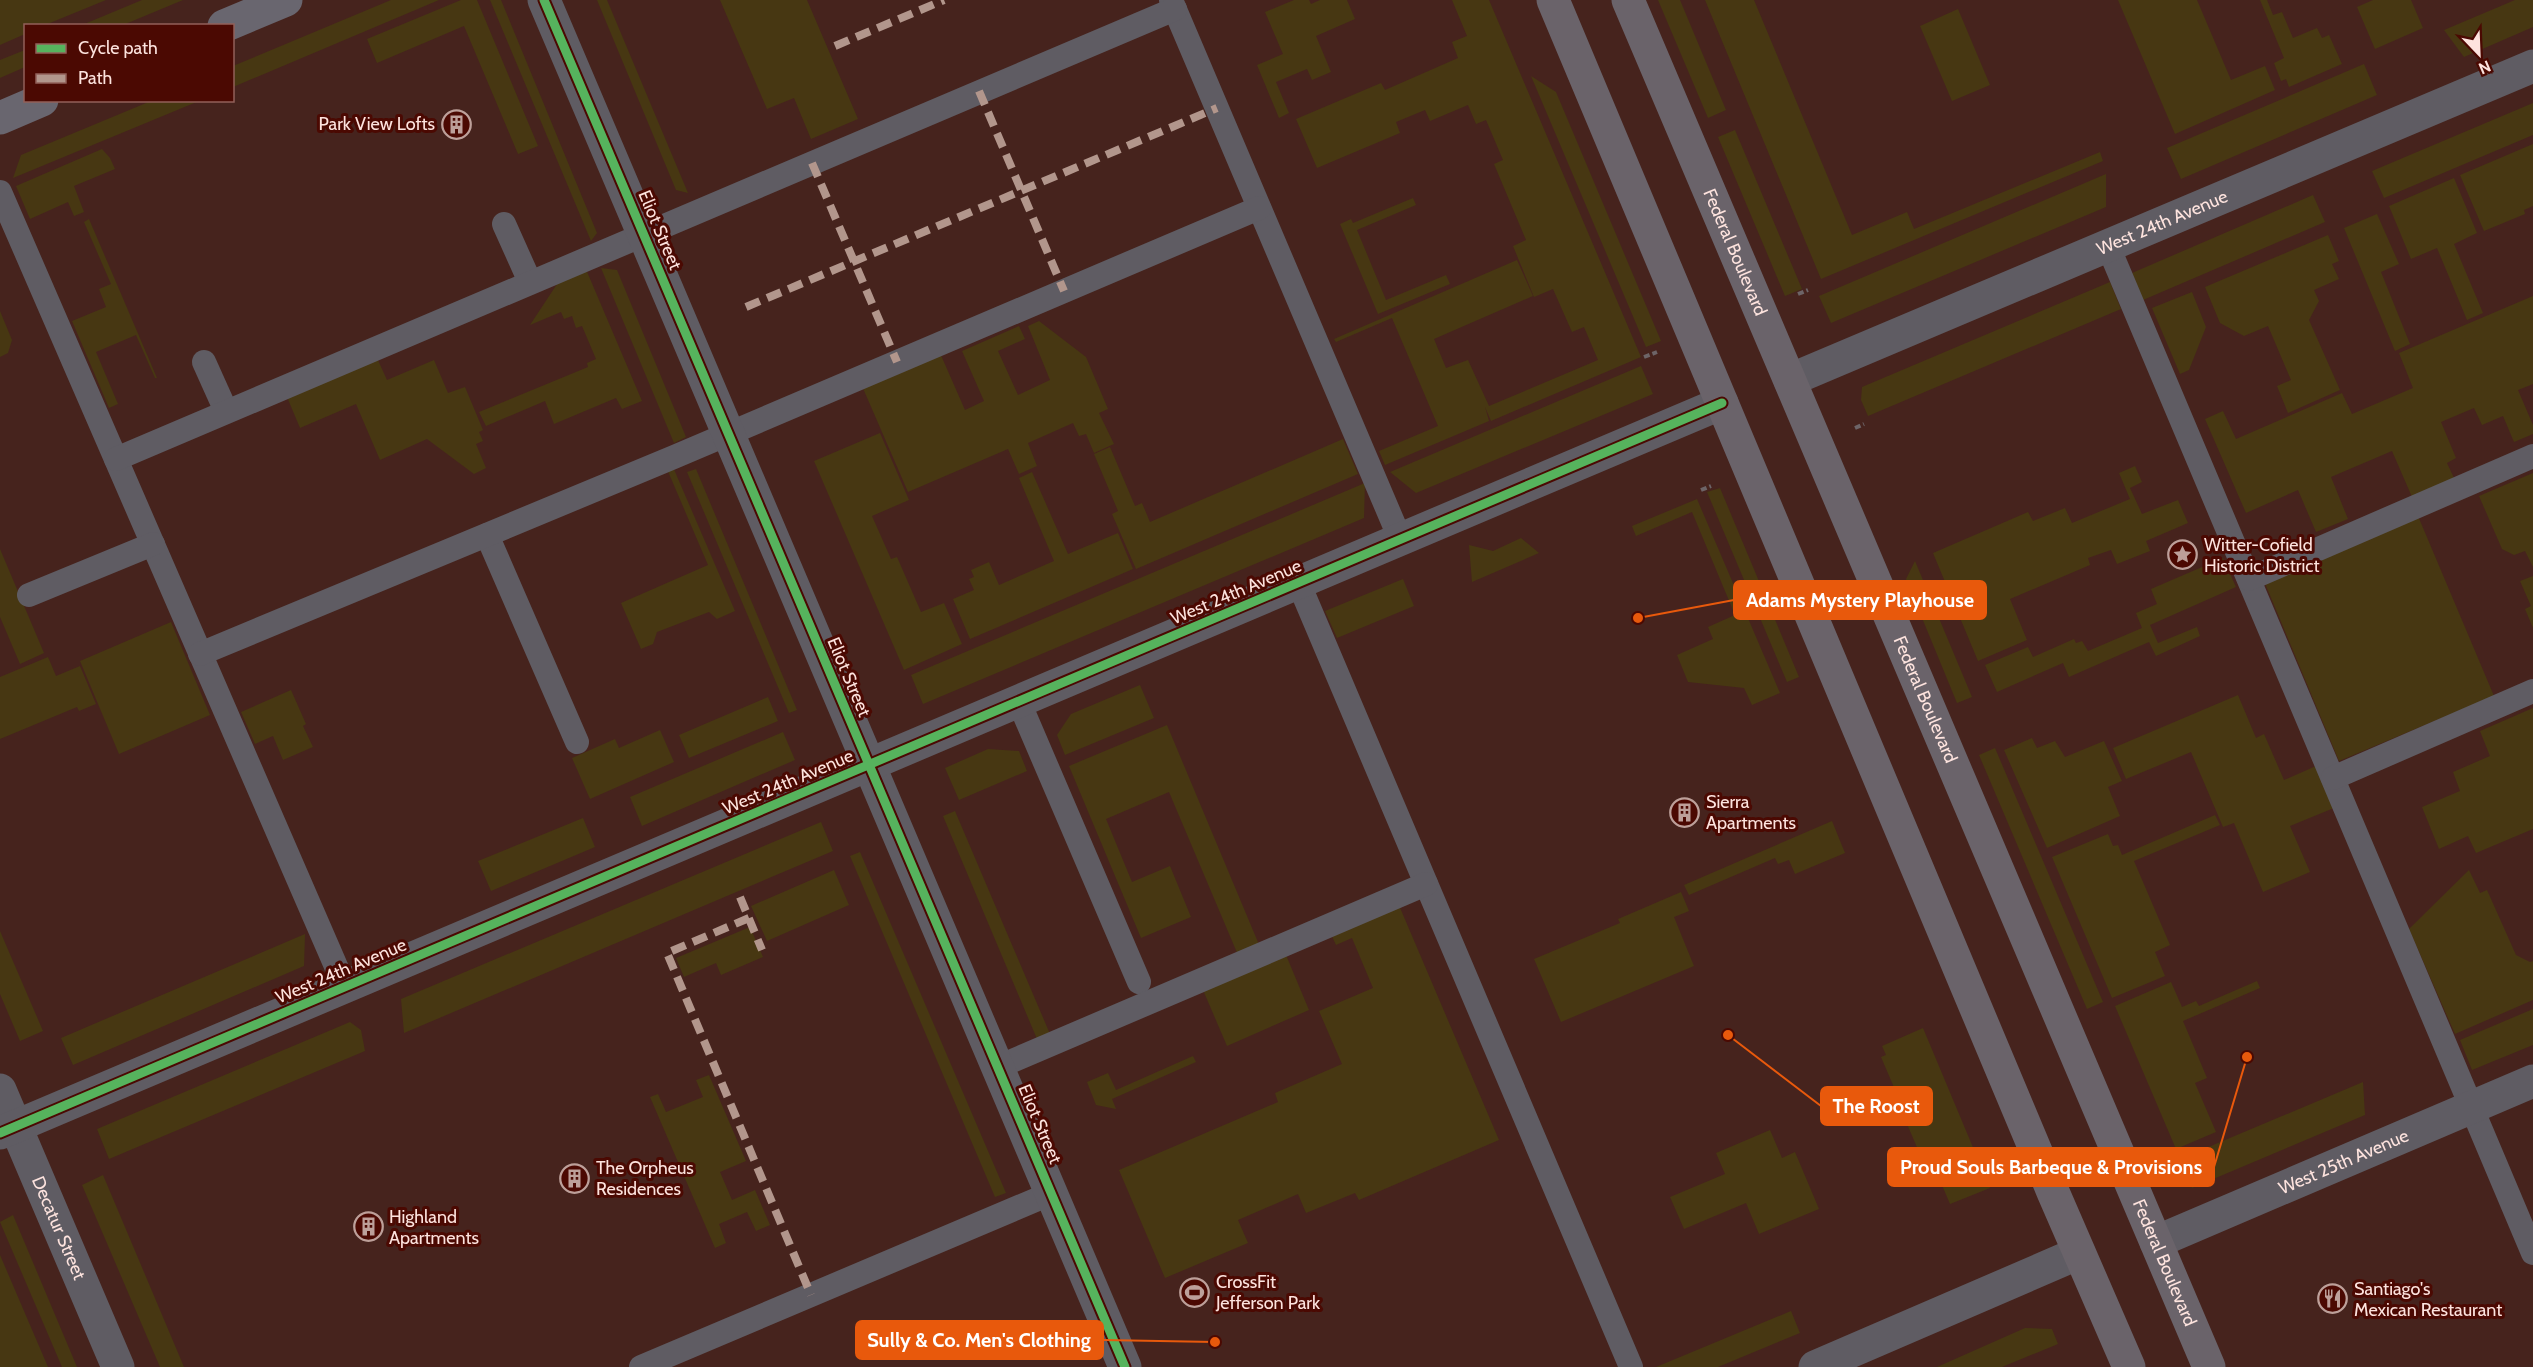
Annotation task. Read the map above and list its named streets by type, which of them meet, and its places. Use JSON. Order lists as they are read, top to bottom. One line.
{"streets":{"main road":["Federal Boulevard"],"street":["West 24th Avenue","Eliot Street","West 25th Avenue","Decatur Street"]},"crossings":[["West 24th Avenue","Eliot Street"],["West 24th Avenue","Federal Boulevard"],["West 24th Avenue","Decatur Street"],["Federal Boulevard","West 25th Avenue"]],"places":{"building":["Park View Lofts","Sierra Apartments","The Orpheus Residences","Highland Apartments"],"place":["Witter-Cofield Historic District"],"other":["Adams Mystery Playhouse","The Roost","Proud Souls Barbeque & Provisions","Sully & Co. Men's Clothing"],"sports":["CrossFit Jefferson Park"],"restaurant":["Santiago's Mexican Restaurant"]},"legend":["Cycle path","Path"],"north":"bottom right"}
